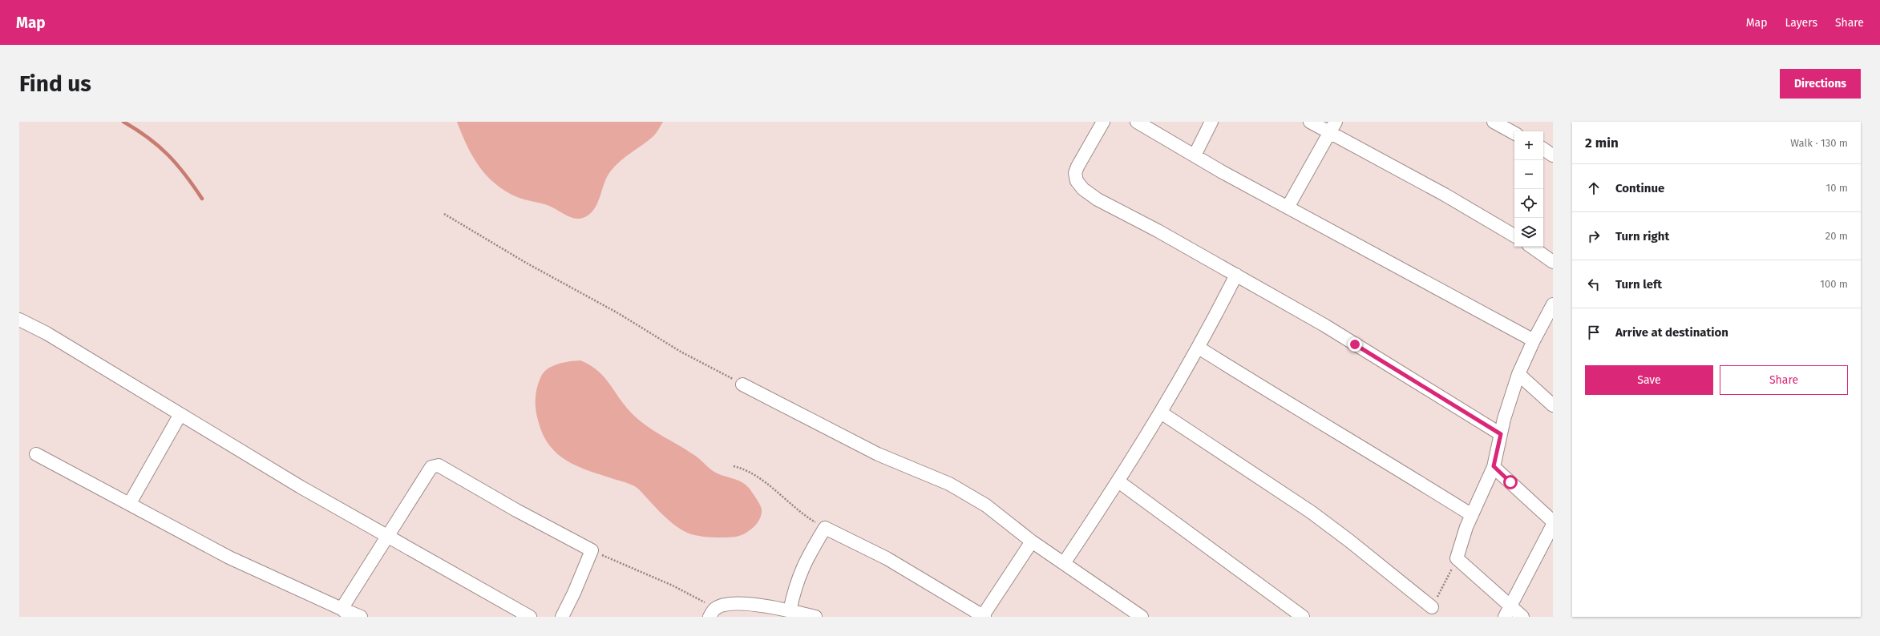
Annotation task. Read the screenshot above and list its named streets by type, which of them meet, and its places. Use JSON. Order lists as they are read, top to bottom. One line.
{"page":{"header":"Map","nav":["Map","Layers","Share"],"buttons":["Directions",["Save","Share"]],"title":"Find us","heading":["2 min","Walk · 130 m"],"map_buttons":["+","−"],"list":[["Continue","10 m"],["Turn right","20 m"],["Turn left","100 m"],"Arrive at destination"]}}
